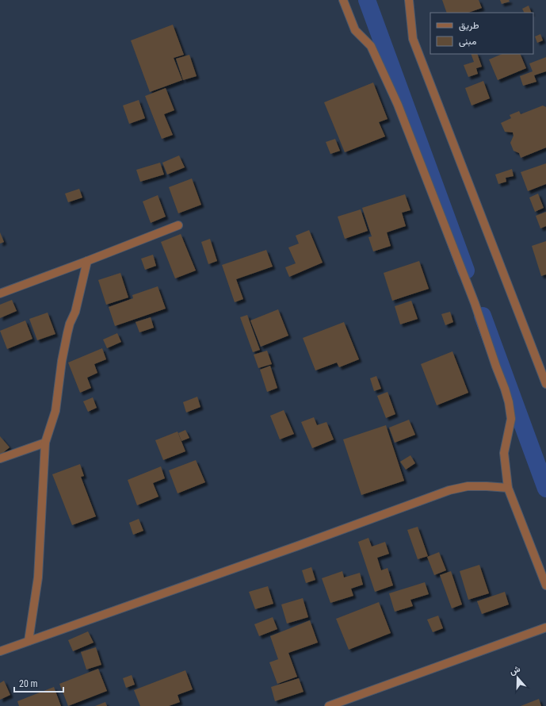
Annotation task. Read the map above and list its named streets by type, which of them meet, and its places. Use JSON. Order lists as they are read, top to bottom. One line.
{"legend":["طريق","مبنى"],"scale_bar":"20 m","north":"top"}
